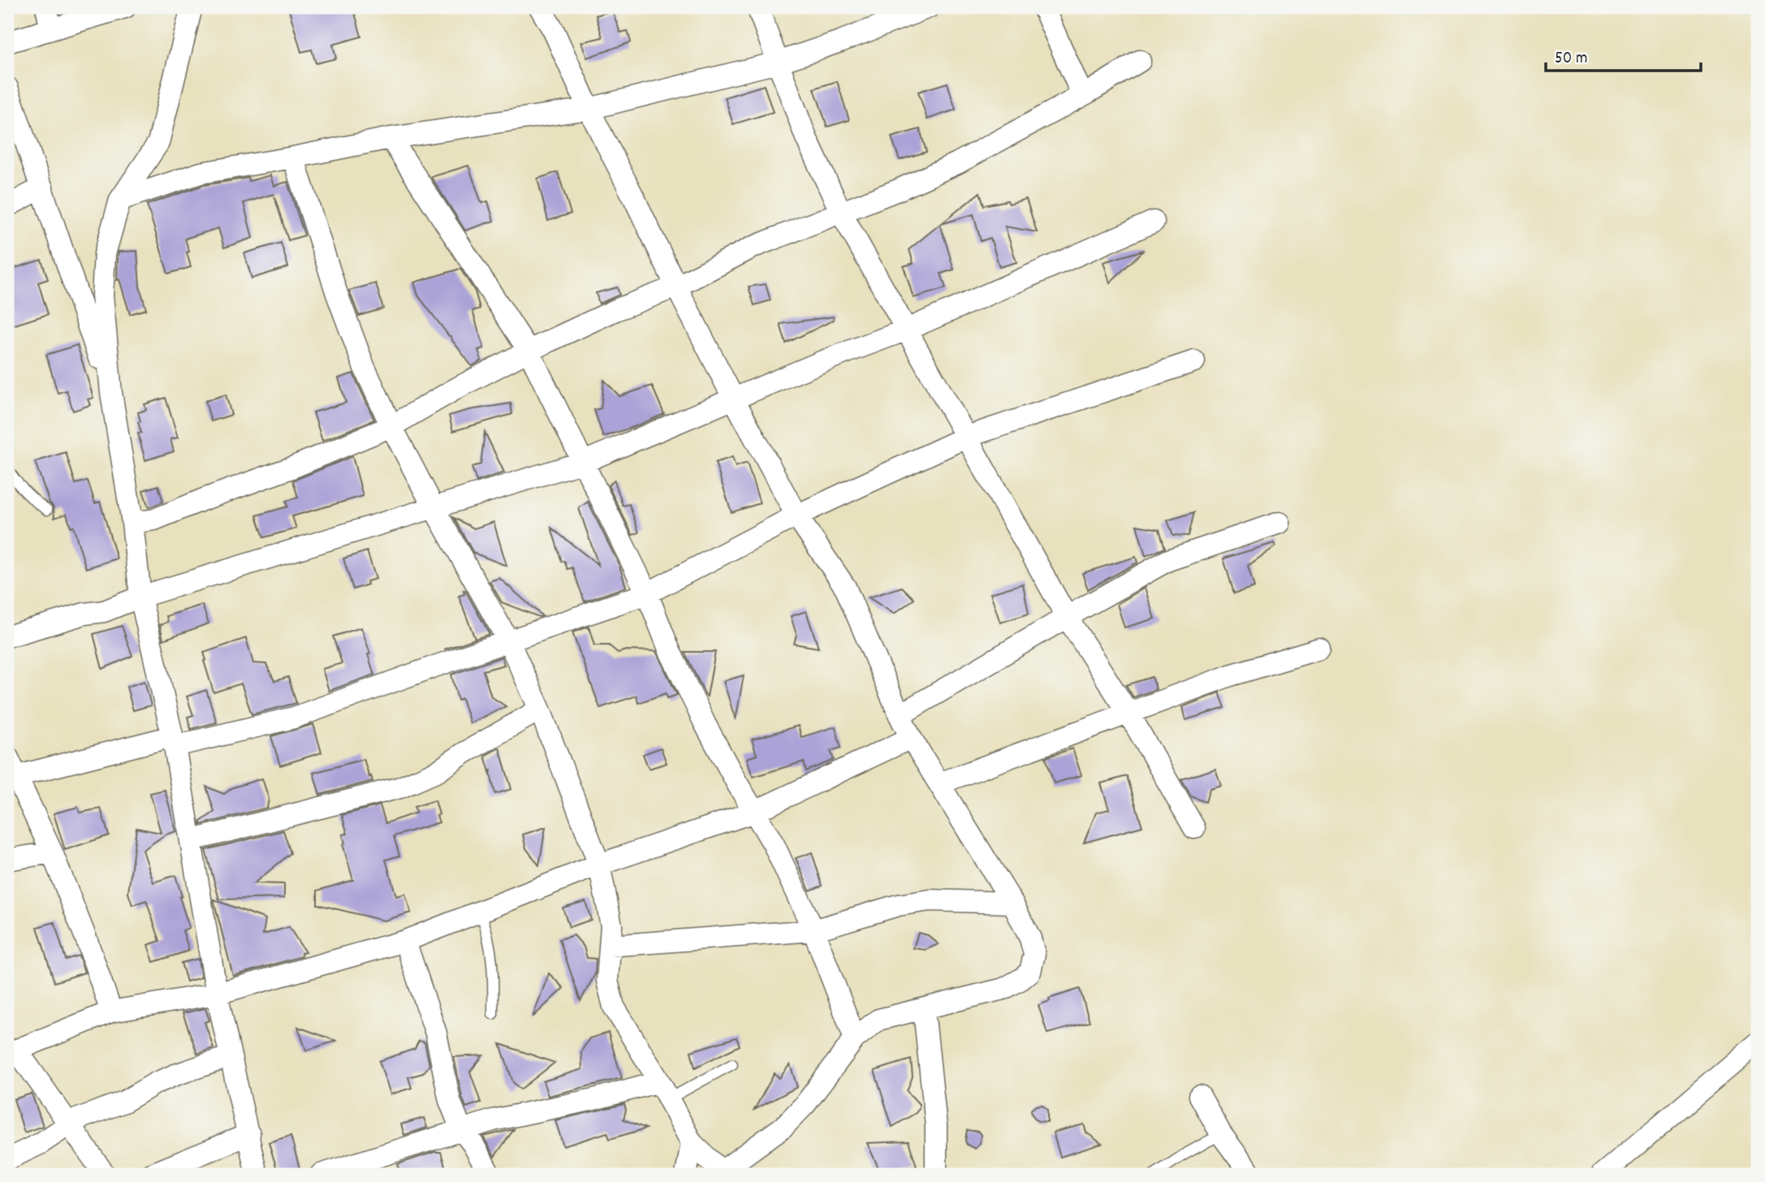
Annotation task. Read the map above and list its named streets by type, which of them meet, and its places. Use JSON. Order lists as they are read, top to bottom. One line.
{"scale_bar":"50 m"}
